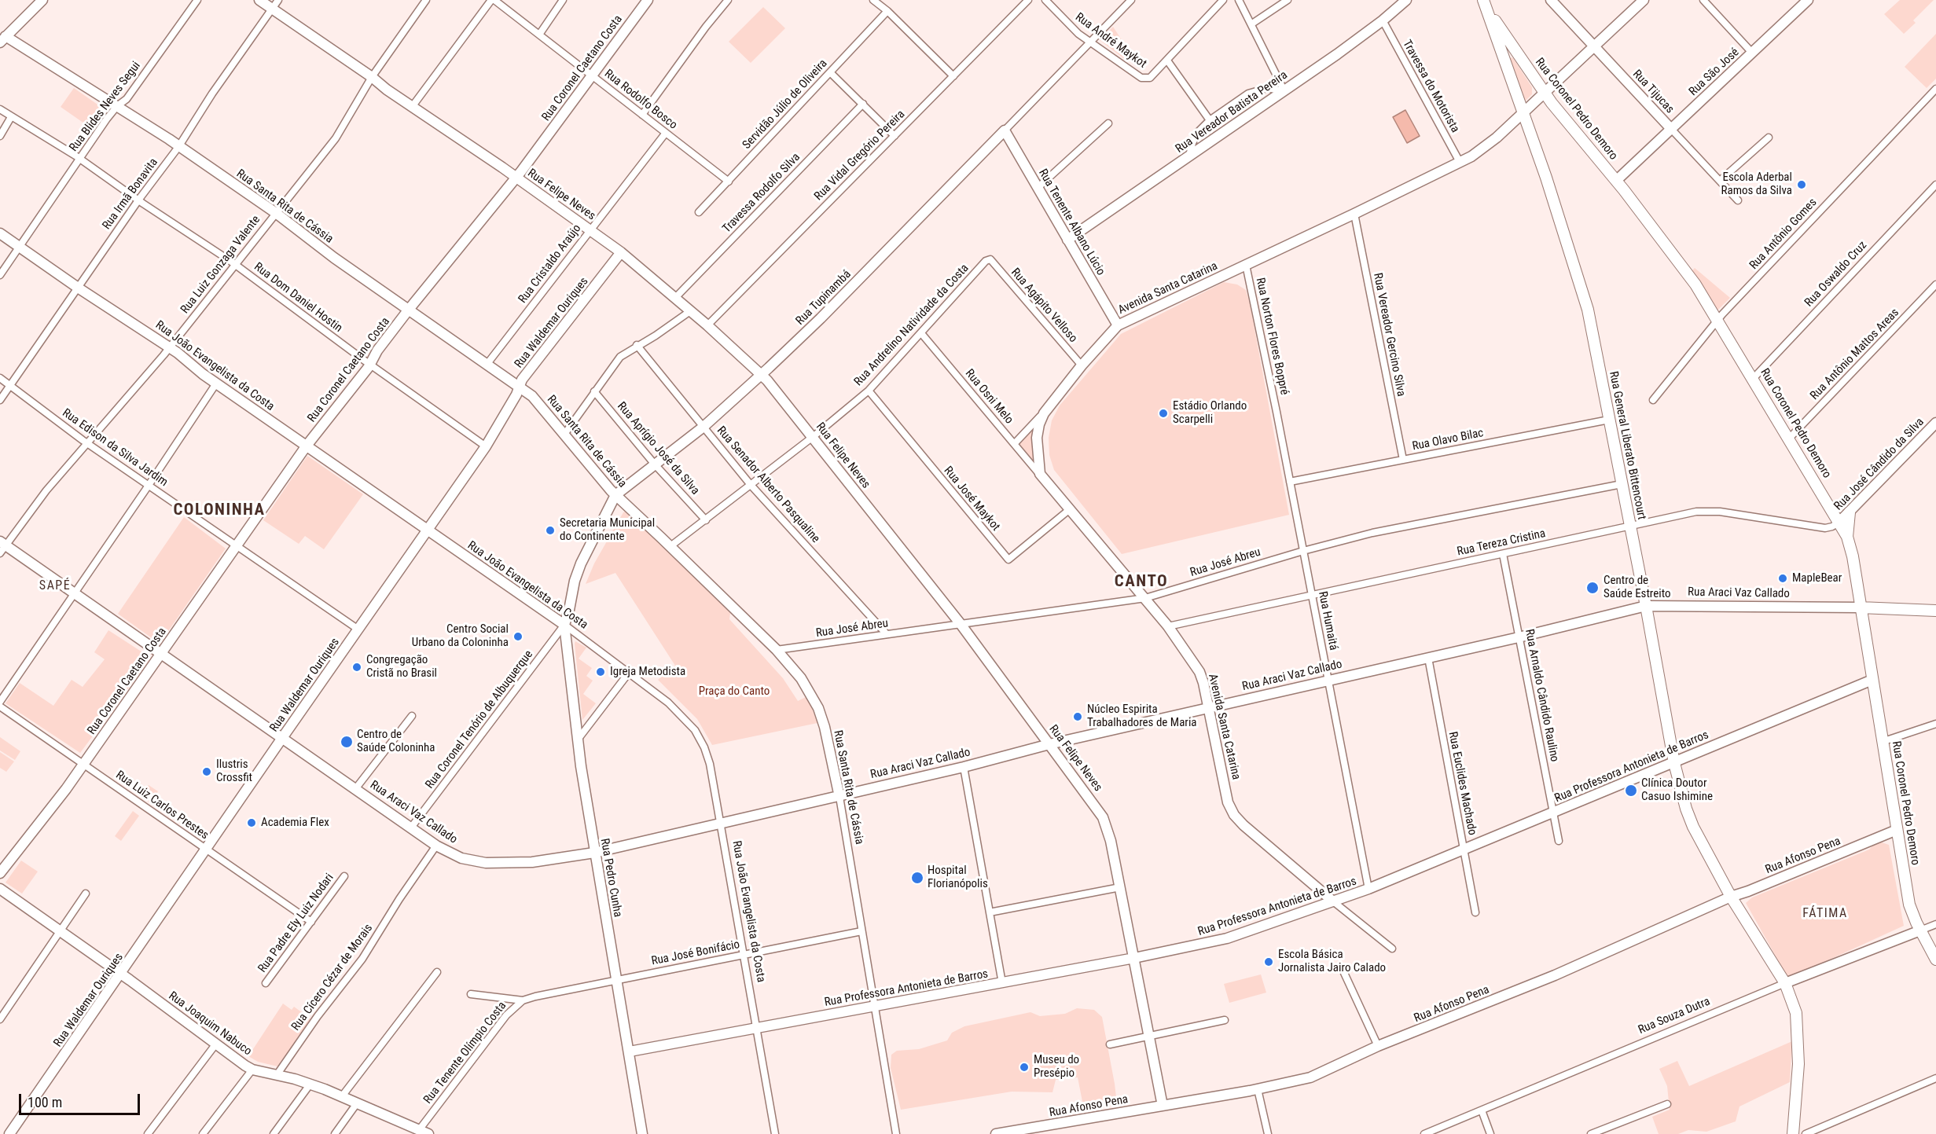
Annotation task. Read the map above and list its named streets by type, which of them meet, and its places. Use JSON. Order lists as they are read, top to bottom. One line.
{"streets":{"main road":["Rua Coronel Pedro Demoro","Rua General Liberato Bittencourt","Rua Araci Vaz Callado"],"street":["Rua André Maykot","Rua Coronel Caetano Costa","Rua São José","Travessa do Motorista","Rua Tijucas","Rua Rodolfo Bosco","Servidão Júlio de Oliveira","Rua Blides Neves Segui","Rua Vereador Batista Pereira","Rua Vidal Gregório Pereira","Travessa Rodolfo Silva","Rua Irmã Bonavita","Rua Felipe Neves","Rua Santa Rita de Cássia","Rua Tenente Albano Lúcio","Rua Antônio Gomes","Rua Cristaldo Araújo","Rua Luiz Gonzaga Valente","Rua Oswaldo Cruz","Avenida Santa Catarina","Rua Dom Daniel Hostin","Rua Tupinambá","Rua Agápito Velloso","Rua Waldemar Ouriques","Rua Andrelino Natividade da Costa","Rua Vereador Gercino Silva","Rua Norton Flores Boppré","Rua Antônio Mattos Areas","Rua João Evangelista da Costa","Rua Osni Melo","Rua Olavo Bilac","Rua Edison da Silva Jardim","Rua Aprígio José da Silva","Rua José Cândido da Silva","Rua Senador Alberto Pasqualine","Rua José Maykot","Rua Tereza Cristina","Rua José Abreu","Rua Humaitá","Rua Arnaldo Cândido Raulino","Rua Coronel Tenório de Albuquerque","Rua Professora Antonieta de Barros","Rua Euclides Machado","Rua Luiz Carlos Prestes","Rua Afonso Pena","Rua Pedro Cunha","Rua Padre Ely Luiz Nodari","Rua José Bonifácio","Rua Cícero Cézar de Morais","Rua Souza Dutra","Rua Joaquim Nabuco","Rua Tenente Olímpio Costa"]},"crossings":[["Rua André Maykot","Rua Tupinambá"],["Rua Coronel Caetano Costa","Rua Rodolfo Bosco"],["Rua Coronel Caetano Costa","Rua Felipe Neves"],["Rua Coronel Caetano Costa","Rua Santa Rita de Cássia"],["Rua Coronel Caetano Costa","Rua Dom Daniel Hostin"],["Rua Coronel Caetano Costa","Rua João Evangelista da Costa"],["Rua Coronel Caetano Costa","Rua Edison da Silva Jardim"],["Rua Coronel Caetano Costa","Rua Araci Vaz Callado"],["Rua Coronel Caetano Costa","Rua Luiz Carlos Prestes"],["Rua São José","Rua Tijucas"],["Rua São José","Rua Coronel Pedro Demoro"],["Travessa do Motorista","Rua Vereador Batista Pereira"],["Travessa do Motorista","Avenida Santa Catarina"],["Rua Tijucas","Avenida Santa Catarina"],["Rua Rodolfo Bosco","Servidão Júlio de Oliveira"],["Rua Rodolfo Bosco","Rua Cristaldo Araújo"],["Rua Blides Neves Segui","Rua Santa Rita de Cássia"],["Rua Blides Neves Segui","Rua Dom Daniel Hostin"],["Rua Blides Neves Segui","Rua João Evangelista da Costa"],["Rua Coronel Pedro Demoro","Rua Antônio Gomes"],["Rua Coronel Pedro Demoro","Rua Oswaldo Cruz"],["Rua Coronel Pedro Demoro","Avenida Santa Catarina"],["Rua Coronel Pedro Demoro","Rua Antônio Mattos Areas"],["Rua Coronel Pedro Demoro","Rua General Liberato Bittencourt"],["Rua Coronel Pedro Demoro","Rua José Cândido da Silva"],["Rua Coronel Pedro Demoro","Rua Tereza Cristina"],["Rua Coronel Pedro Demoro","Rua Araci Vaz Callado"],["Rua Coronel Pedro Demoro","Rua Professora Antonieta de Barros"],["Rua Coronel Pedro Demoro","Rua Afonso Pena"],["Rua Coronel Pedro Demoro","Rua Souza Dutra"],["Rua Vereador Batista Pereira","Rua Tenente Albano Lúcio"],["Rua Vidal Gregório Pereira","Rua Felipe Neves"],["Travessa Rodolfo Silva","Rua Felipe Neves"],["Rua Irmã Bonavita","Rua Felipe Neves"],["Rua Irmã Bonavita","Rua Santa Rita de Cássia"],["Rua Irmã Bonavita","Rua Dom Daniel Hostin"],["Rua Irmã Bonavita","Rua João Evangelista da Costa"],["Rua Irmã Bonavita","Rua Edison da Silva Jardim"],["Rua Felipe Neves","Rua Cristaldo Araújo"],["Rua Felipe Neves","Rua Luiz Gonzaga Valente"],["Rua Felipe Neves","Rua Tupinambá"],["Rua Felipe Neves","Rua Waldemar Ouriques"],["Rua Felipe Neves","Rua Andrelino Natividade da Costa"],["Rua Felipe Neves","Rua José Abreu"],["Rua Felipe Neves","Rua Araci Vaz Callado"],["Rua Felipe Neves","Rua Professora Antonieta de Barros"],["Rua Felipe Neves","Rua Afonso Pena"],["Rua Santa Rita de Cássia","Rua Cristaldo Araújo"],["Rua Santa Rita de Cássia","Rua Luiz Gonzaga Valente"],["Rua Santa Rita de Cássia","Rua Tupinambá"],["Rua Santa Rita de Cássia","Rua Waldemar Ouriques"],["Rua Santa Rita de Cássia","Rua Andrelino Natividade da Costa"],["Rua Santa Rita de Cássia","Rua José Abreu"],["Rua Santa Rita de Cássia","Rua Araci Vaz Callado"],["Rua Santa Rita de Cássia","Rua Professora Antonieta de Barros"],["Rua Santa Rita de Cássia","Rua José Bonifácio"],["Rua Tenente Albano Lúcio","Avenida Santa Catarina"],["Rua Tenente Albano Lúcio","Rua Tupinambá"],["Rua Luiz Gonzaga Valente","Rua Dom Daniel Hostin"],["Rua Luiz Gonzaga Valente","Rua João Evangelista da Costa"],["Rua Luiz Gonzaga Valente","Rua Edison da Silva Jardim"],["Rua Luiz Gonzaga Valente","Rua Araci Vaz Callado"],["Avenida Santa Catarina","Rua Agápito Velloso"],["Avenida Santa Catarina","Rua Vereador Gercino Silva"],["Avenida Santa Catarina","Rua Norton Flores Boppré"],["Avenida Santa Catarina","Rua Osni Melo"],["Avenida Santa Catarina","Rua General Liberato Bittencourt"],["Avenida Santa Catarina","Rua José Maykot"],["Avenida Santa Catarina","Rua Tereza Cristina"],["Avenida Santa Catarina","Rua José Abreu"],["Avenida Santa Catarina","Rua Araci Vaz Callado"],["Avenida Santa Catarina","Rua Professora Antonieta de Barros"],["Rua Dom Daniel Hostin","Rua Waldemar Ouriques"],["Rua Tupinambá","Rua João Evangelista da Costa"],["Rua Tupinambá","Rua Aprígio José da Silva"],["Rua Tupinambá","Rua Senador Alberto Pasqualine"],["Rua Tupinambá","Rua Coronel Tenório de Albuquerque"],["Rua Tupinambá","Rua Pedro Cunha"],["Rua Agápito Velloso","Rua Andrelino Natividade da Costa"],["Rua Waldemar Ouriques","Rua João Evangelista da Costa"],["Rua Waldemar Ouriques","Rua Edison da Silva Jardim"],["Rua Waldemar Ouriques","Rua Araci Vaz Callado"],["Rua Waldemar Ouriques","Rua Luiz Carlos Prestes"],["Rua Waldemar Ouriques","Rua Joaquim Nabuco"],["Rua Andrelino Natividade da Costa","Rua Osni Melo"],["Rua Andrelino Natividade da Costa","Rua Aprígio José da Silva"],["Rua Andrelino Natividade da Costa","Rua Senador Alberto Pasqualine"],["Rua Andrelino Natividade da Costa","Rua José Maykot"],["Rua Vereador Gercino Silva","Rua Olavo Bilac"],["Rua Norton Flores Boppré","Rua Humaitá"],["Rua João Evangelista da Costa","Rua Araci Vaz Callado"],["Rua João Evangelista da Costa","Rua Coronel Tenório de Albuquerque"],["Rua João Evangelista da Costa","Rua Professora Antonieta de Barros"],["Rua João Evangelista da Costa","Rua Pedro Cunha"],["Rua João Evangelista da Costa","Rua José Bonifácio"],["Rua Olavo Bilac","Rua General Liberato Bittencourt"],["Rua Olavo Bilac","Rua Humaitá"],["Rua General Liberato Bittencourt","Rua Tereza Cristina"],["Rua General Liberato Bittencourt","Rua José Abreu"],["Rua General Liberato Bittencourt","Rua Araci Vaz Callado"],["Rua General Liberato Bittencourt","Rua Professora Antonieta de Barros"],["Rua General Liberato Bittencourt","Rua Afonso Pena"],["Rua General Liberato Bittencourt","Rua Souza Dutra"],["Rua José Cândido da Silva","Rua Tereza Cristina"],["Rua Senador Alberto Pasqualine","Rua José Abreu"],["Rua Tereza Cristina","Rua Humaitá"],["Rua Tereza Cristina","Rua Arnaldo Cândido Raulino"],["Rua José Abreu","Rua Humaitá"],["Rua Araci Vaz Callado","Rua Humaitá"],["Rua Araci Vaz Callado","Rua Arnaldo Cândido Raulino"],["Rua Araci Vaz Callado","Rua Coronel Tenório de Albuquerque"],["Rua Araci Vaz Callado","Rua Euclides Machado"],["Rua Araci Vaz Callado","Rua Pedro Cunha"],["Rua Araci Vaz Callado","Rua Cícero Cézar de Morais"],["Rua Humaitá","Rua Professora Antonieta de Barros"],["Rua Arnaldo Cândido Raulino","Rua Professora Antonieta de Barros"],["Rua Coronel Tenório de Albuquerque","Rua Pedro Cunha"],["Rua Professora Antonieta de Barros","Rua Euclides Machado"],["Rua Professora Antonieta de Barros","Rua Pedro Cunha"],["Rua Luiz Carlos Prestes","Rua Padre Ely Luiz Nodari"],["Rua Pedro Cunha","Rua José Bonifácio"],["Rua Pedro Cunha","Rua Tenente Olímpio Costa"],["Rua José Bonifácio","Rua Tenente Olímpio Costa"],["Rua Cícero Cézar de Morais","Rua Joaquim Nabuco"],["Rua Joaquim Nabuco","Rua Tenente Olímpio Costa"]],"districts":["COLONINHA","CANTO","SAPÉ","FÁTIMA"],"parks":["Praça do Canto"],"places":["Escola Aderbal Ramos da Silva","Estádio Orlando Scarpelli","Secretaria Municipal do Continente","MapleBear","Centro de Saúde Estreito","Centro Social Urbano da Coloninha","Congregação Cristã no Brasil","Igreja Metodista","Núcleo Espirita Trabalhadores de Maria","Centro de Saúde Coloninha","Ilustris Crossfit","Clínica Doutor Casuo Ishimine","Academia Flex","Hospital Florianópolis","Escola Básica Jornalista Jairo Calado","Museu do Presépio"],"scale_bar":"100 m"}
